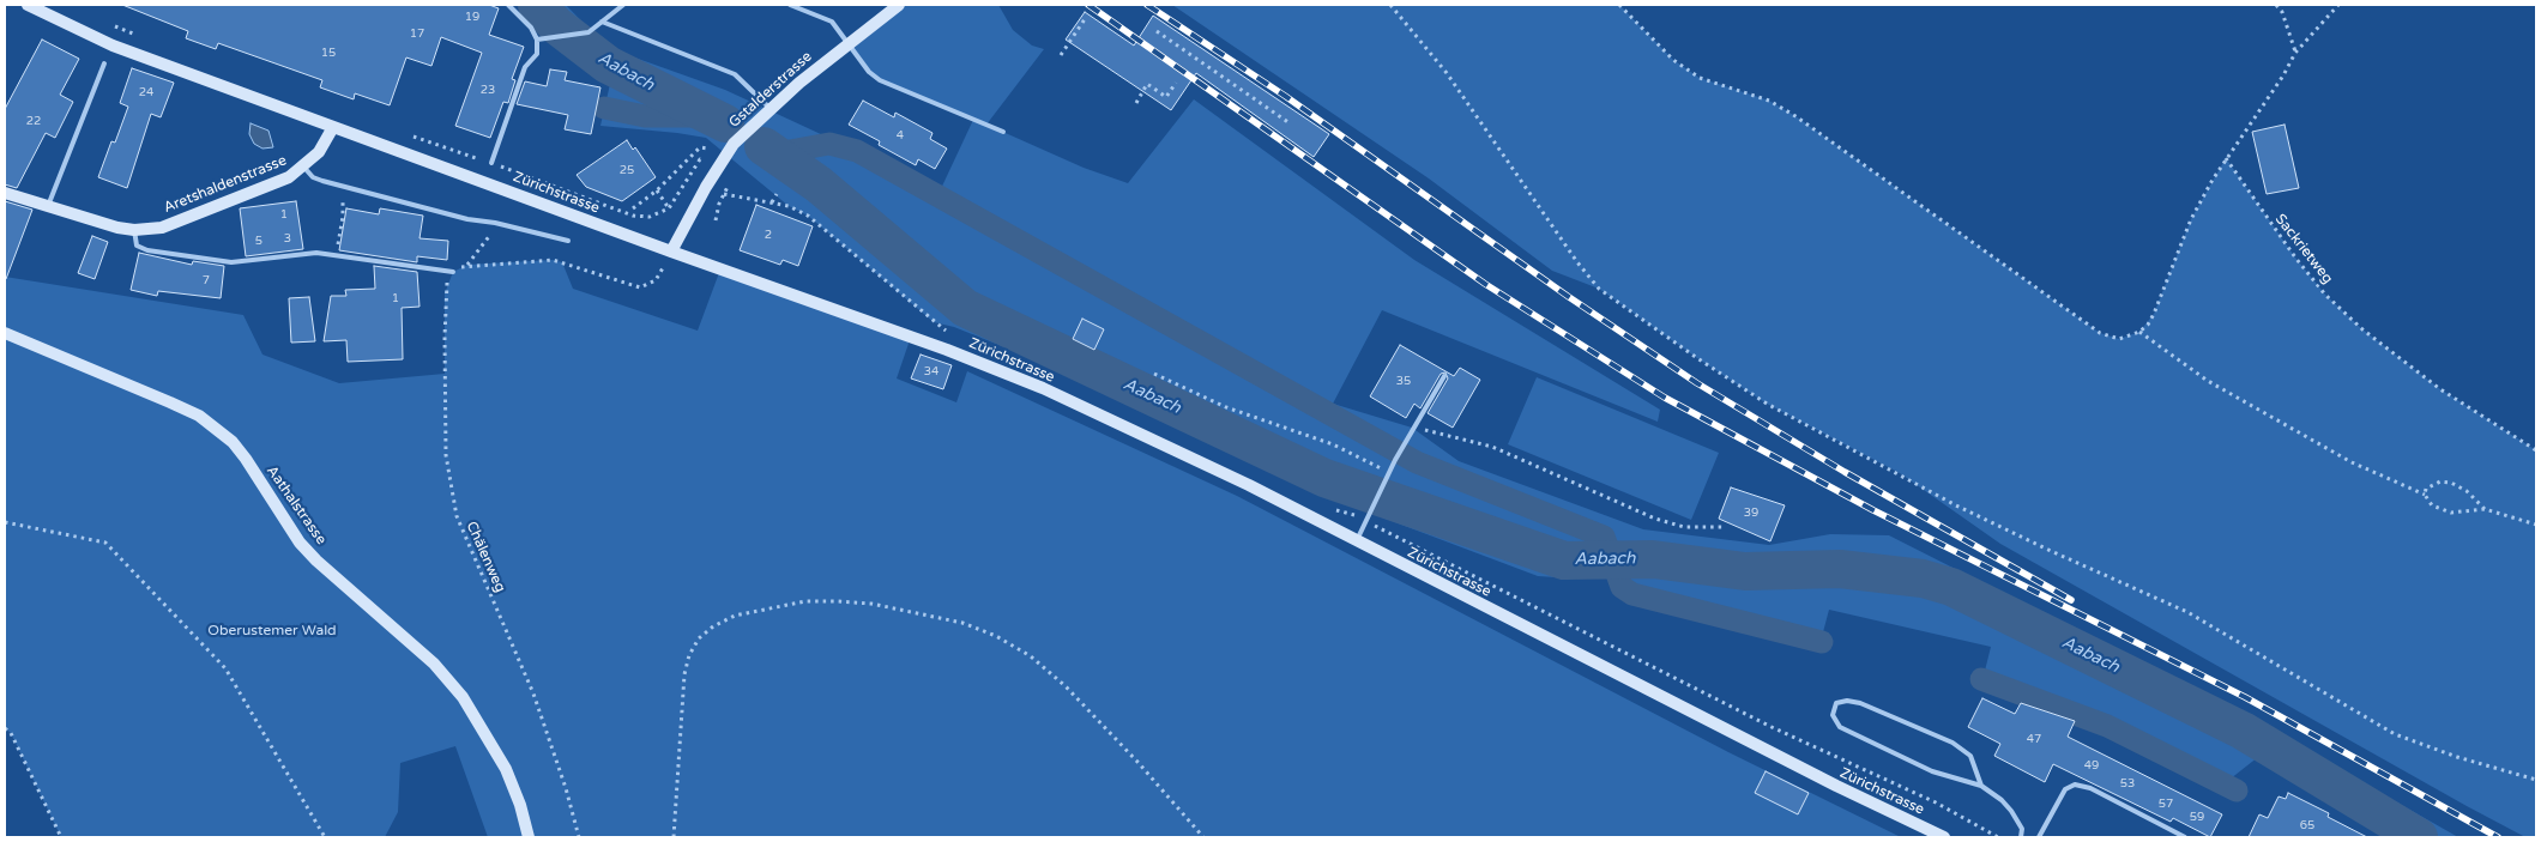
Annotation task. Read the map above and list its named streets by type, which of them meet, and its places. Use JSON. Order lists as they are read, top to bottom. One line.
{"streets":{"main road":["Gstalderstrasse","Aretshaldenstrasse","Zürichstrasse","Aathalstrasse"],"path":["Sackrietweg","Chälenweg"]},"crossings":[["Gstalderstrasse","Zürichstrasse"],["Aretshaldenstrasse","Zürichstrasse"]],"water":["Aabach"],"parks":["Oberustemer Wald"],"house_numbers":["19","17","15","23","24","22","4","25","1","2","3","5","7","1","34","35","39","47","49","53","57","59","65"]}
